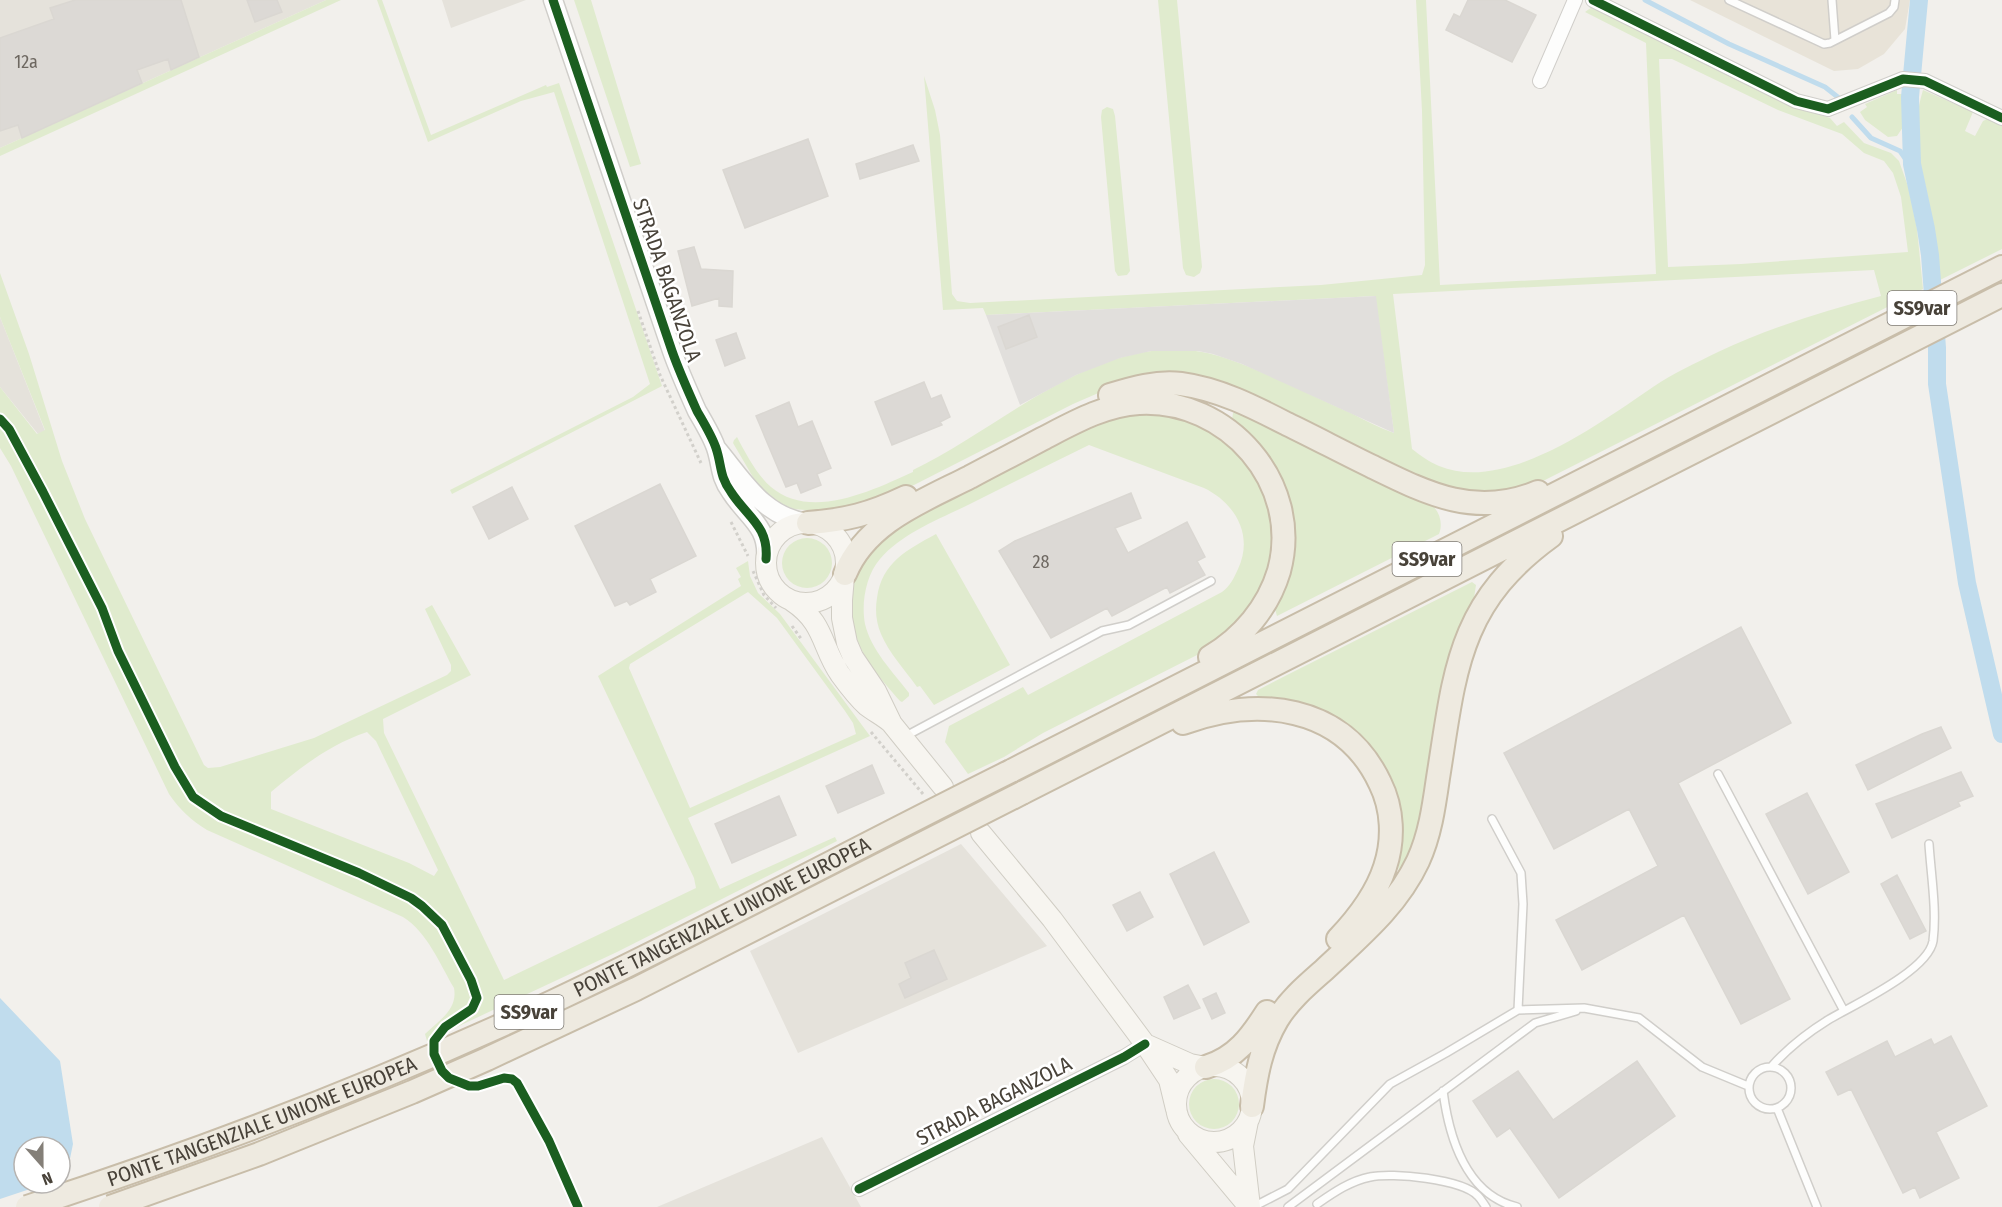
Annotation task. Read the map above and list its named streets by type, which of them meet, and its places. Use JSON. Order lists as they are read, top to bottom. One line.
{"streets":{"highway":["SS9var","PONTE TANGENZIALE UNIONE EUROPEA"],"main road":["STRADA BAGANZOLA"]},"crossings":[["SS9var","PONTE TANGENZIALE UNIONE EUROPEA"]],"house_numbers":["12a","28"],"north":"bottom"}
